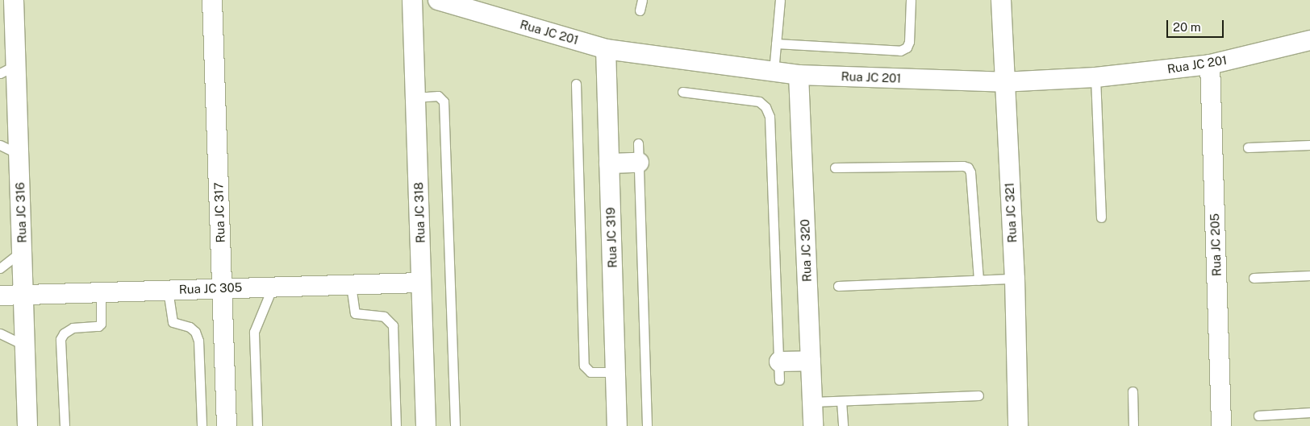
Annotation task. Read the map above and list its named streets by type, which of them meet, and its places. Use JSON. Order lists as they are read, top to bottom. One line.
{"streets":{"street":["Rua JC 201","Rua JC 316","Rua JC 317","Rua JC 318","Rua JC 321","Rua JC 319","Rua JC 205","Rua JC 320","Rua JC 305"]},"crossings":[["Rua JC 201","Rua JC 321"],["Rua JC 201","Rua JC 319"],["Rua JC 201","Rua JC 205"],["Rua JC 201","Rua JC 320"],["Rua JC 316","Rua JC 305"],["Rua JC 317","Rua JC 305"],["Rua JC 318","Rua JC 305"]],"scale_bar":"20 m"}
